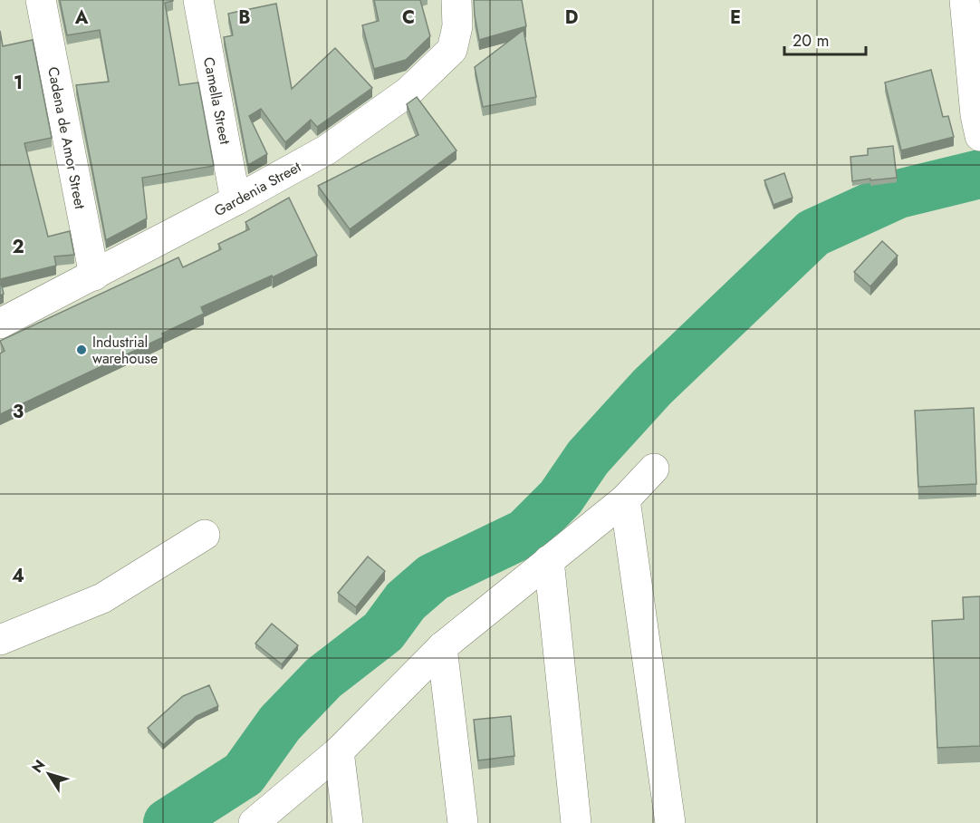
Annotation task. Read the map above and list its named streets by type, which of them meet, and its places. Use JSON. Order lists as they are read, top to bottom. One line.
{"streets":{"street":["Camella Street","Cadena de Amor Street","Gardenia Street"]},"crossings":[["Camella Street","Gardenia Street"],["Cadena de Amor Street","Gardenia Street"]],"places":["Industrial warehouse"],"scale_bar":"20 m","north":"top left","grid":{"columns":["A","B","C","D","E"],"rows":["1","2","3","4"]}}
